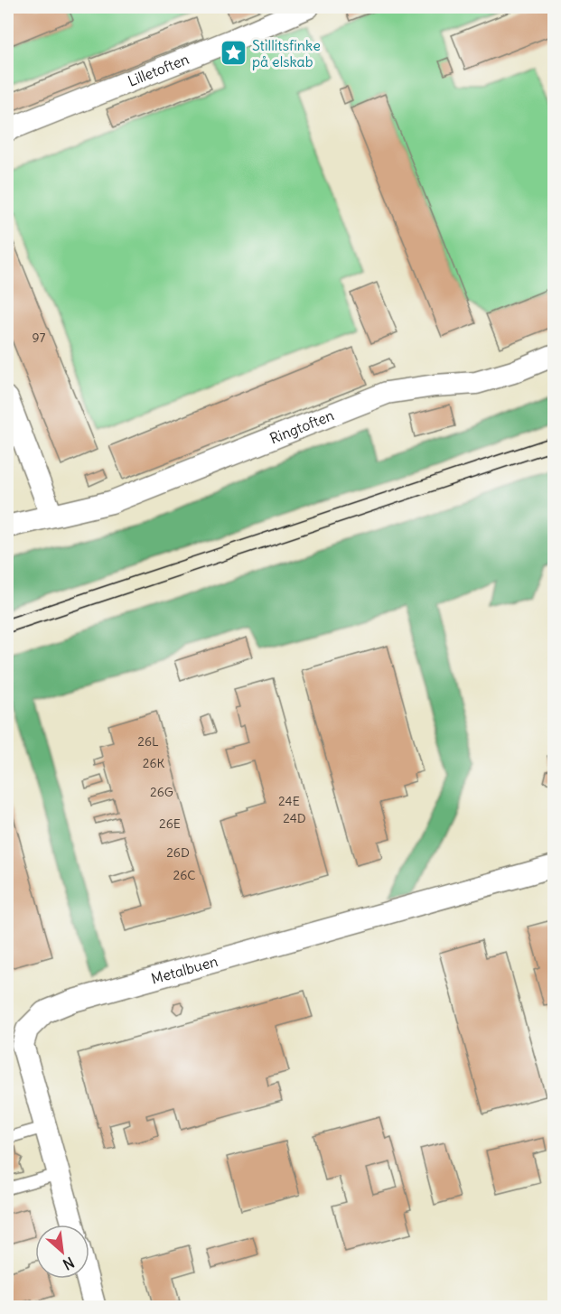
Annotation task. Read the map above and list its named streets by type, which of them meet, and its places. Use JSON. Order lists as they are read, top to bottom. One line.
{"streets":{"street":["Lilletoften","Ringtoften","Metalbuen"]},"places":{"place":["Stillitsfinke på elskab"]},"house_numbers":["97","26L","26K","26G","24E","24D","26E","26D","26C"],"north":"bottom right"}
